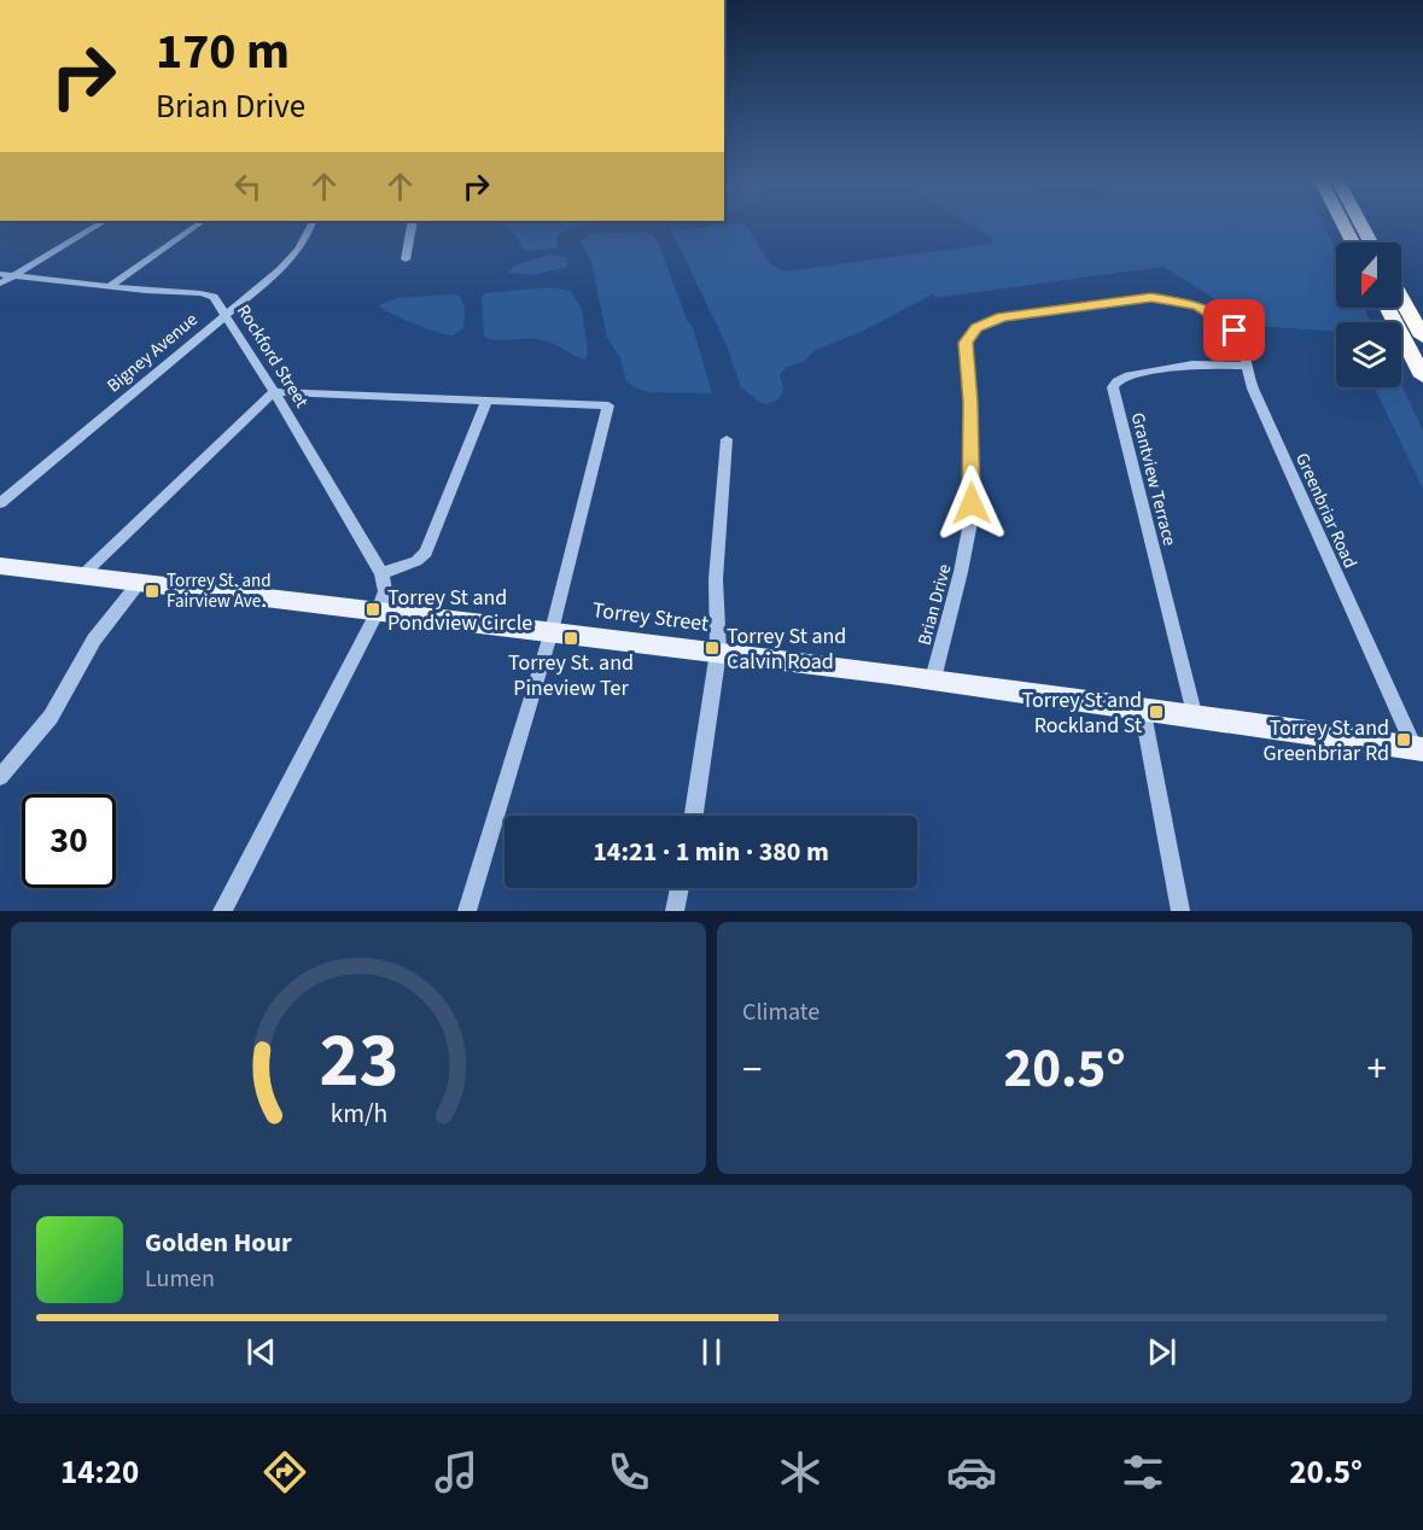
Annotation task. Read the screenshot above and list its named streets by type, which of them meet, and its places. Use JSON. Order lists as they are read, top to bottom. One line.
{"streets":{"main road":["Torrey Street"],"street":["Bigney Avenue","Rockford Street","Grantview Terrace","Greenbriar Road","Brian Drive"]},"crossings":[["Bigney Avenue","Rockford Street"],["Grantview Terrace","Greenbriar Road"],["Grantview Terrace","Torrey Street"],["Greenbriar Road","Brian Drive"],["Greenbriar Road","Torrey Street"],["Brian Drive","Torrey Street"]],"places":{"transit":["Torrey St. and Fairview Ave.","Torrey St and Pondview Circle","Torrey St. and Pineview Ter","Torrey St and Calvin Road","Torrey St and Rockland St","Torrey St and Greenbriar Rd"]},"north":"bottom","page":{"turn":["170 m","Brian Drive"],"limit":"30","trip":"14:21 · 1 min · 380 m","tile":"Climate","heat":["−","20.5°","+"],"song":["Golden Hour","Lumen"],"tabs":["14:20","20.5°"],"gauge":["23","km/h"]}}
